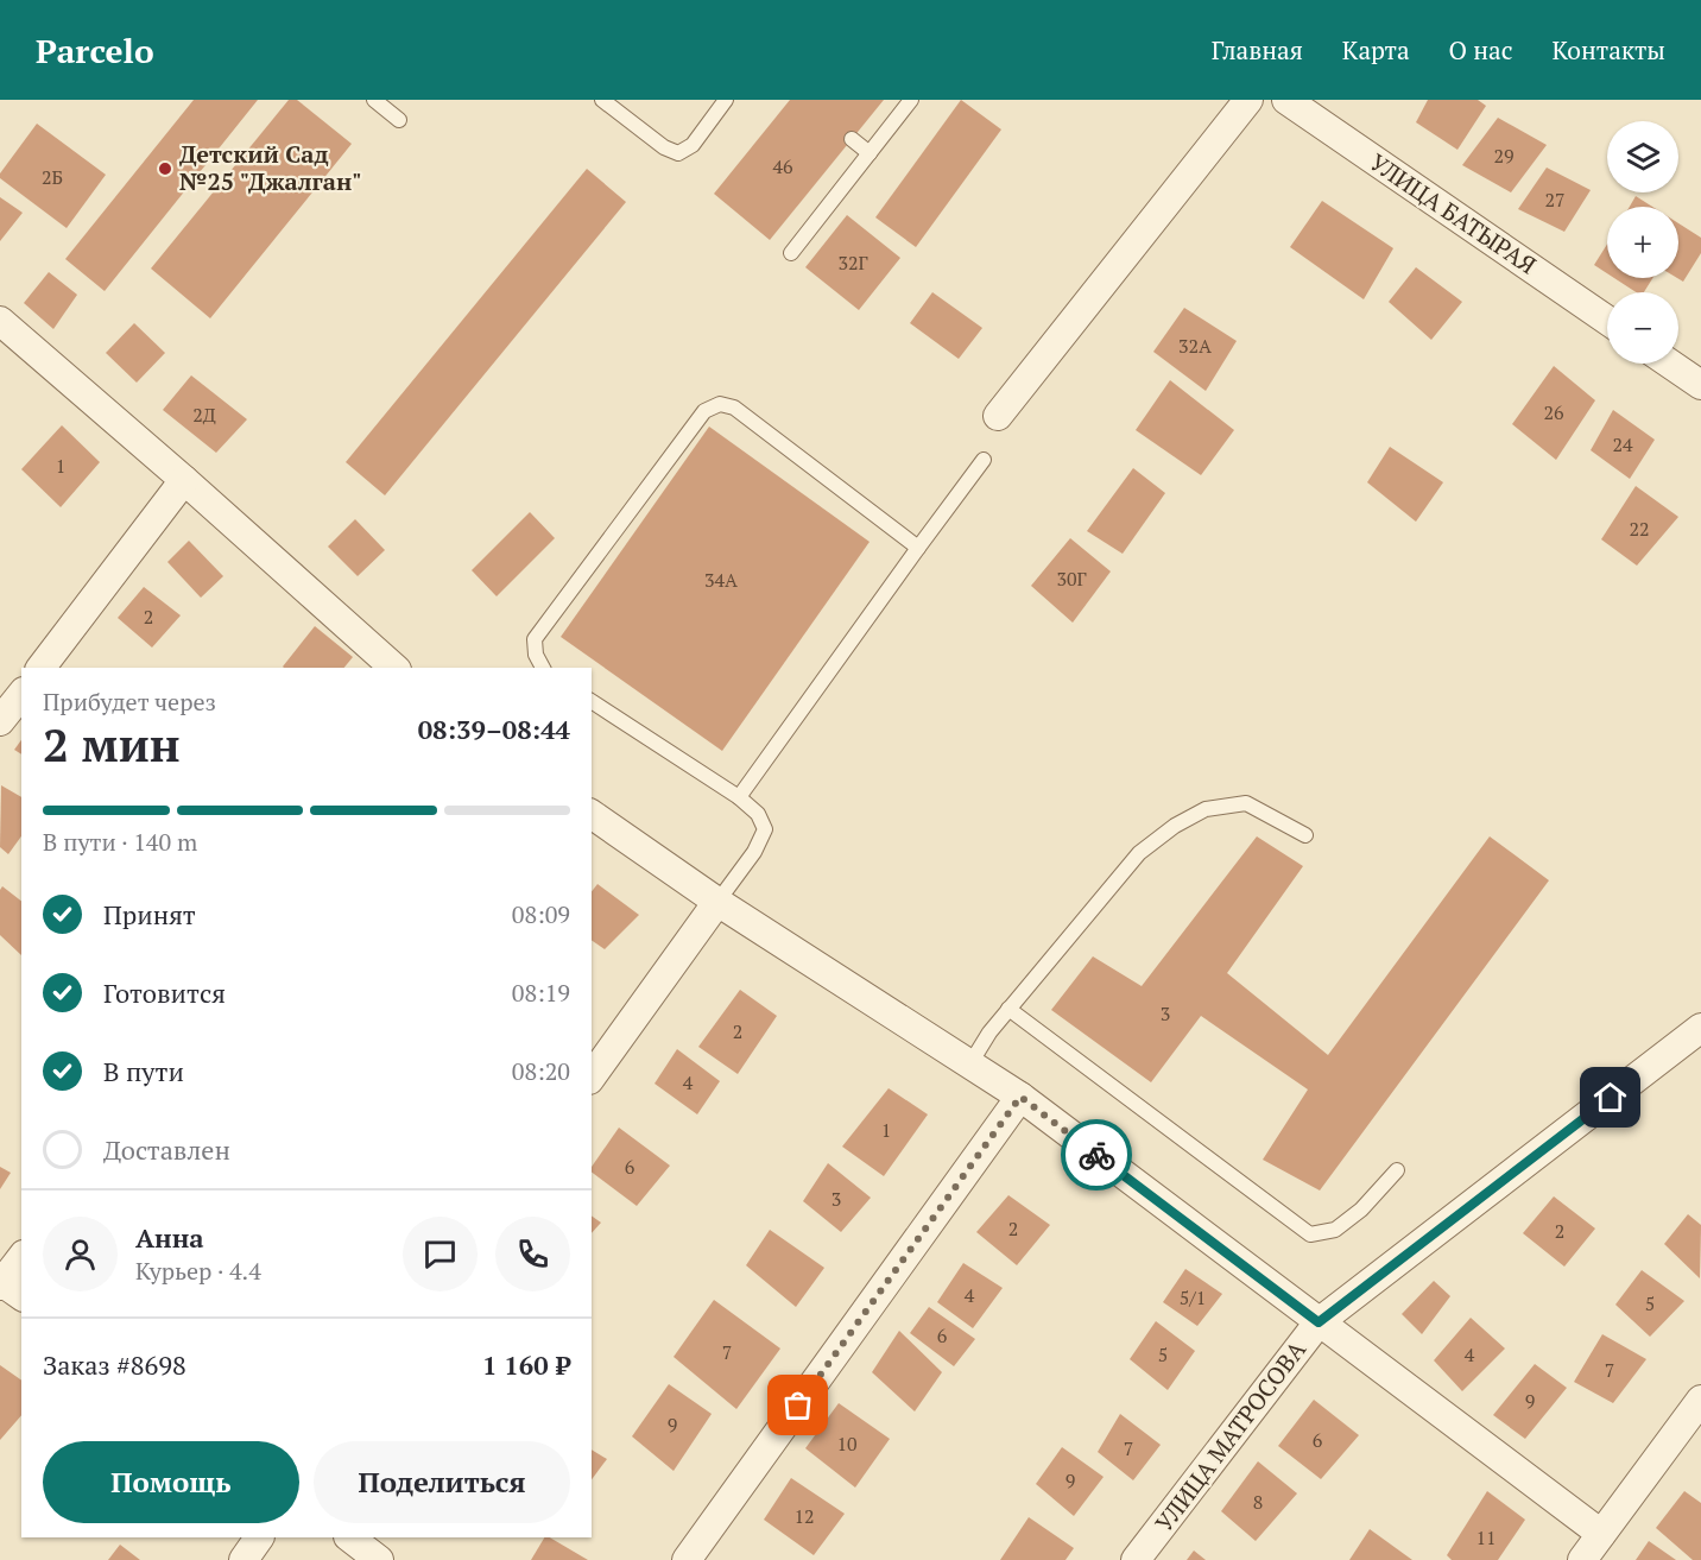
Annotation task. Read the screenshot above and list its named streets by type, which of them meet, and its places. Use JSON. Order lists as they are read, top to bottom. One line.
{"streets":{"street":["УЛИЦА БАТЫРАЯ","УЛИЦА МАТРОСОВА"]},"places":["Детский Сад №25 \"Джалган\""],"house_numbers":["29","46","2Б","27","32Г","32А","26","2Д","24","1","22","30Г","34А","2","3","2","4","1","6","3","2","2","4","5/1","5","6","7","5","4","7","9","9","6","10","7","9","8","12","11"],"page":{"header":"Parcelo","nav":["Главная","Карта","О нас","Контакты"],"map_buttons":["+","−"],"heading":["2 мин","Прибудет через","08:39–08:44"],"panel":["Анна","Курьер · 4.4","Заказ #8698","1 160 ₽"],"bar":"В пути · 140 m","list":[["Принят","08:09"],["Готовится","08:19"],["В пути","08:20"],"Доставлен"],"buttons":["Помощь","Поделиться"]}}
